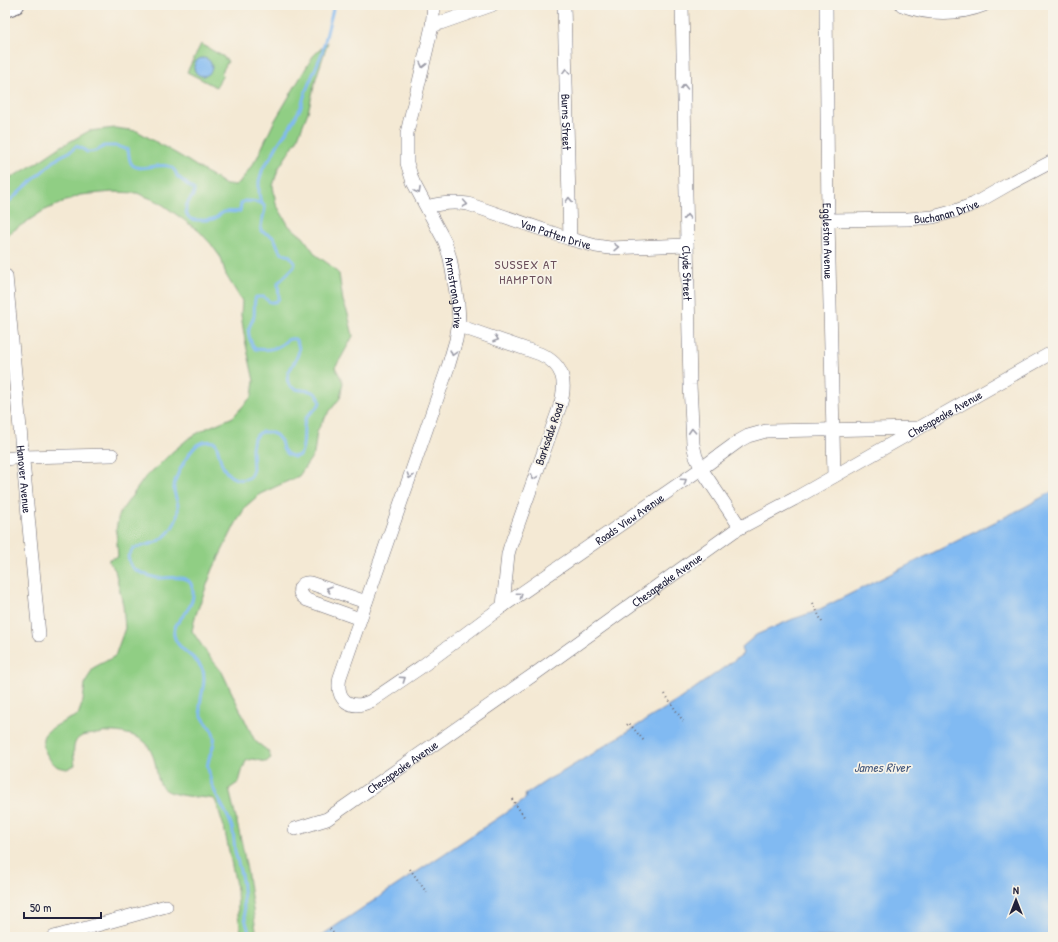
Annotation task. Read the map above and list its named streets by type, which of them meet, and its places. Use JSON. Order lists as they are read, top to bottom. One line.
{"streets":{"street":["Burns Street","Buchanan Drive","Van Patten Drive","Eggleston Avenue","Clyde Street","Armstrong Drive","Chesapeake Avenue","Barksdale Road","Hanover Avenue","Roads View Avenue"]},"crossings":[["Burns Street","Van Patten Drive"],["Buchanan Drive","Eggleston Avenue"],["Van Patten Drive","Clyde Street"],["Van Patten Drive","Armstrong Drive"],["Eggleston Avenue","Chesapeake Avenue"],["Eggleston Avenue","Roads View Avenue"],["Clyde Street","Chesapeake Avenue"],["Clyde Street","Roads View Avenue"],["Armstrong Drive","Barksdale Road"],["Armstrong Drive","Roads View Avenue"],["Chesapeake Avenue","Roads View Avenue"],["Barksdale Road","Roads View Avenue"]],"one_way":["Burns Street","Van Patten Drive","Clyde Street","Armstrong Drive","Roads View Avenue"],"districts":["SUSSEX AT HAMPTON"],"water":["James River"],"scale_bar":"50 m","north":"top"}
